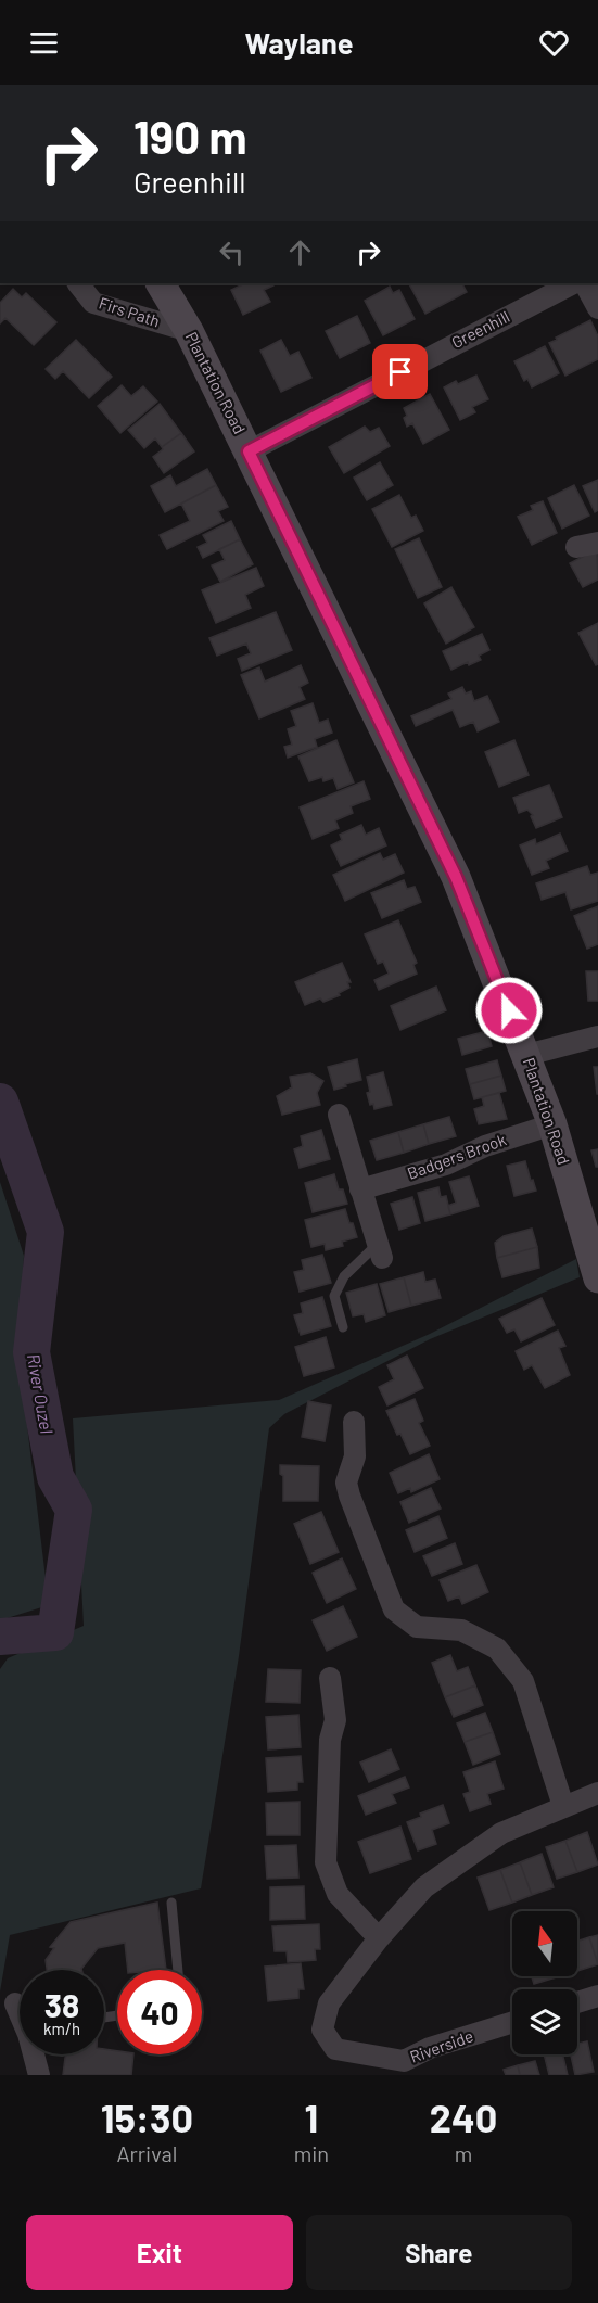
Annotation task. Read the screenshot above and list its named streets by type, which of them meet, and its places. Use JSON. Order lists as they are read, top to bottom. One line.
{"streets":{"street":["Firs Path","Greenhill","Plantation Road","Badgers Brook","Riverside"]},"crossings":[["Firs Path","Plantation Road"],["Greenhill","Plantation Road"],["Plantation Road","Badgers Brook"]],"water":["River Ouzel"],"north":"top","page":{"header":"Waylane","turn":["190 m","Greenhill"],"speed":"38 km/h","limit":"40","eta":["15:30","Arrival","1","min","240","m"],"buttons":["Exit","Share"]}}
